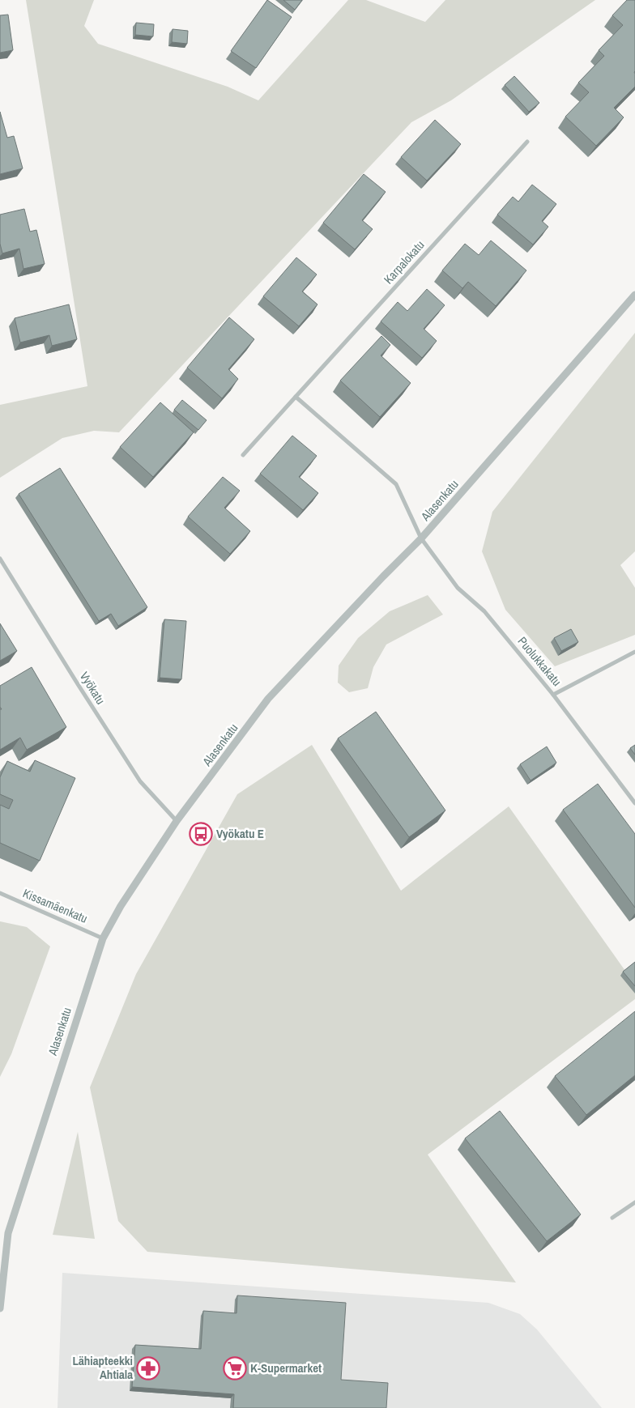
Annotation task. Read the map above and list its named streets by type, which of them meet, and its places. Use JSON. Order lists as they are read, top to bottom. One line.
{"streets":{"street":["Karpalokatu","Alasenkatu","Puolukkakatu","Vyökatu","Kissamäenkatu"]},"crossings":[["Alasenkatu","Puolukkakatu"],["Alasenkatu","Vyökatu"],["Alasenkatu","Kissamäenkatu"]],"places":{"bus stop":["Vyökatu E"],"pharmacy":["Lähiapteekki Ahtiala"],"supermarket":["K-Supermarket"]}}
